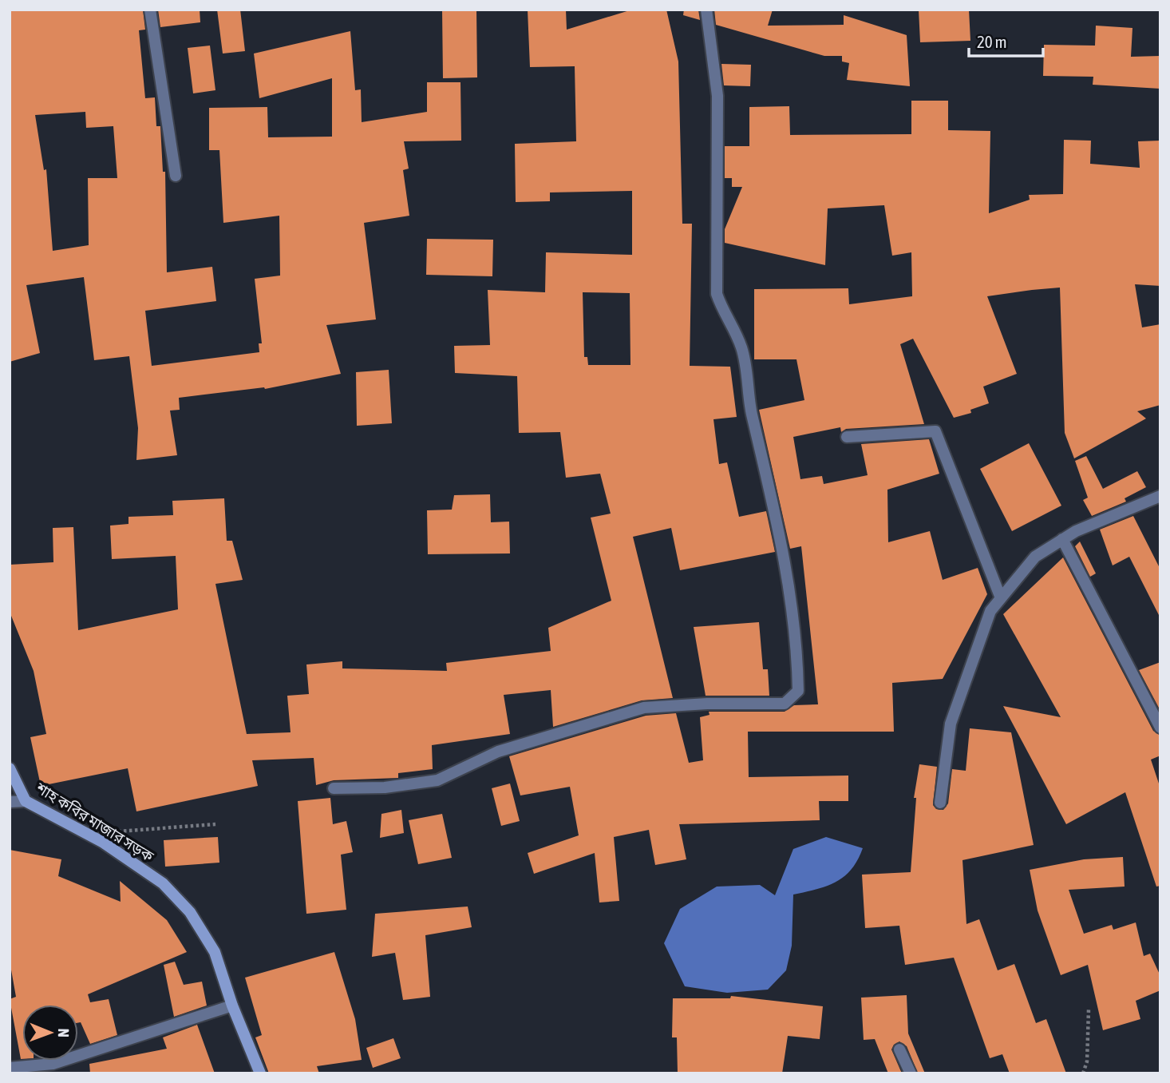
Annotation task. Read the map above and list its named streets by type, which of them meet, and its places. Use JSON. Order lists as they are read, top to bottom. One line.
{"streets":{"main road":["শাহ কবির মাজার সড়ক"]},"scale_bar":"20 m","north":"right"}
